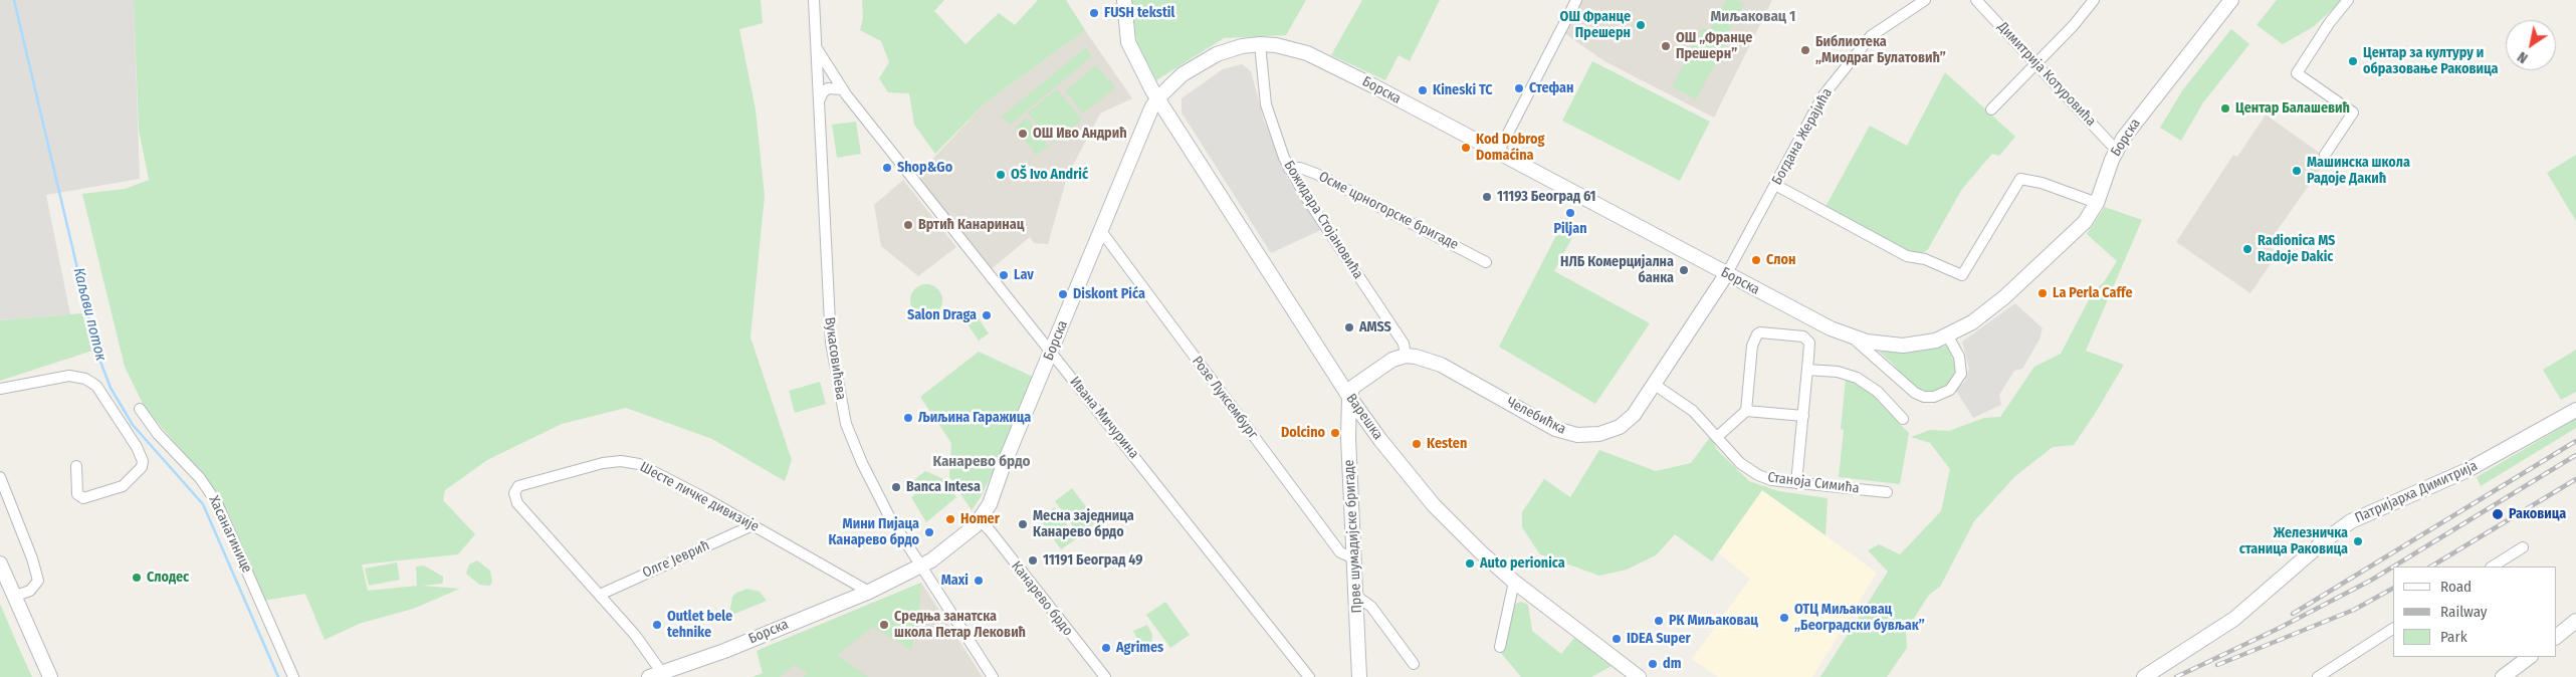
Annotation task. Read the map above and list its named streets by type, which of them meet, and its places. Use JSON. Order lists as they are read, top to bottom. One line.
{"streets":{"main road":["Борска","Челебићка","Варешка","Патријарха Димитрија","Прве шумадијске бригаде"],"street":["Димитрија Котуровића","Богдана Жерајића","Осме црногорске бригаде","Божидара Стојановића","Вукасовићева","Розе Луксембург","Ивана Мичурина","Станоја Симића","Шесте личке дивизије","Хасанагинице","Олге Јеврић","Канарево брдо"]},"crossings":[["Димитрија Котуровића","Борска"],["Борска","Богдана Жерајића"],["Борска","Божидара Стојановића"],["Борска","Вукасовићева"],["Борска","Розе Луксембург"],["Борска","Челебићка"],["Борска","Варешка"],["Борска","Ивана Мичурина"],["Борска","Шесте личке дивизије"],["Борска","Канарево брдо"],["Богдана Жерајића","Челебићка"],["Осме црногорске бригаде","Божидара Стојановића"],["Божидара Стојановића","Челебићка"],["Вукасовићева","Ивана Мичурина"],["Розе Луксембург","Прве шумадијске бригаде"],["Челебићка","Станоја Симића"],["Варешка","Прве шумадијске бригаде"],["Шесте личке дивизије","Олге Јеврић"]],"districts":["Миљаковац 1","Канарево брдо"],"water":["Каљави поток"],"places":["FUSH tekstil","ОШ Франце Прешерн","ОШ „Франце Прешерн”","Библиотека „Миодраг Булатовић”","Центар за културу и образовање Раковица","Стефан","Kineski TC","Центар Балашевић","ОШ Иво Андрић","Kod Dobrog Domaćina","Shop&Go","Машинска школа Радоје Дакић","OŠ Ivo Andrić","11193 Београд 61","Piljan","Вртић Канаринац","Radionica MS Radoje Dakic","Слон","НЛБ Комерцијална банка","Lav","La Perla Caffe","Diskont Pića","Salon Draga","AMSS","Љиљина Гаражица","Dolcino","Kesten","Banca Intesa","Раковица","Homer","Месна заједница Канарево брдо","Мини Пијаца Канарево брдо","Железничка станица Раковица","11191 Београд 49","Auto perionica","Слодес","Maxi","ОТЦ Миљаковац „Београдски бувљак”","РК Миљаковац","Outlet bele tehnike","Средња занатска школа Петар Лековић","IDEA Super","Agrimes","dm"],"legend":["Road","Railway","Park"],"north":"bottom left"}
